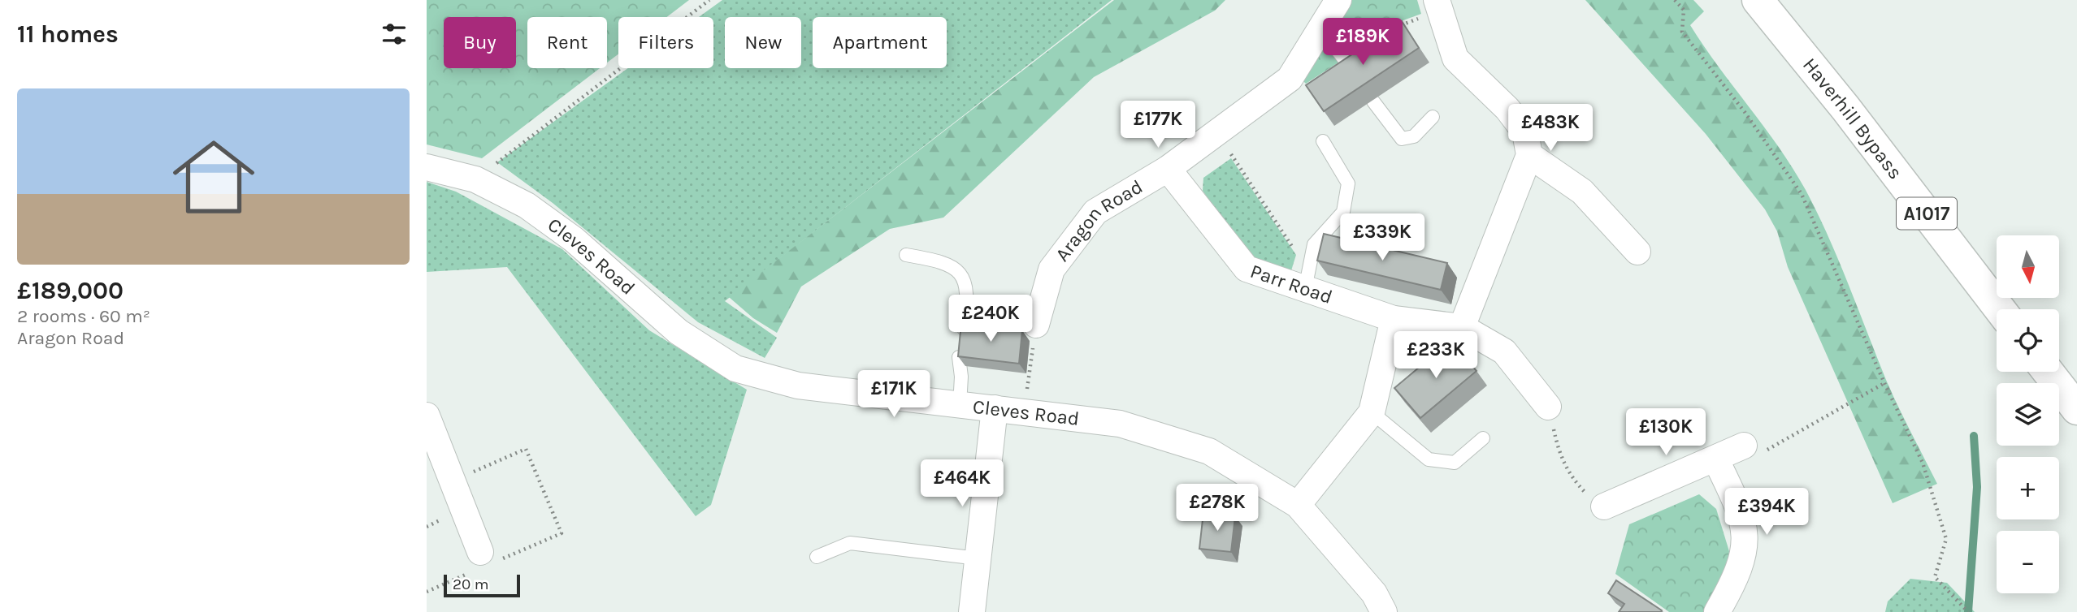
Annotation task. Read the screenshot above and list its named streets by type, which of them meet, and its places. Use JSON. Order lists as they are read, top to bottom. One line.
{"streets":{"main road":["Haverhill Bypass","A1017"],"street":["Aragon Road","Cleves Road","Parr Road"]},"crossings":[["Aragon Road","Parr Road"]],"scale_bar":"20 m","north":"bottom","page":{"heading":"11 homes","chip":["Buy","Rent","Filters","New","Apartment"],"price":["£189K","£177K","£483K","£339K","£240K","£233K","£171K","£130K","£464K","£278K","£394K"],"list":[{"name":"£189,000","note":"2 rooms · 60 m² · Aragon Road"}],"map_buttons":["+","−"],"scale":"20 m"}}
